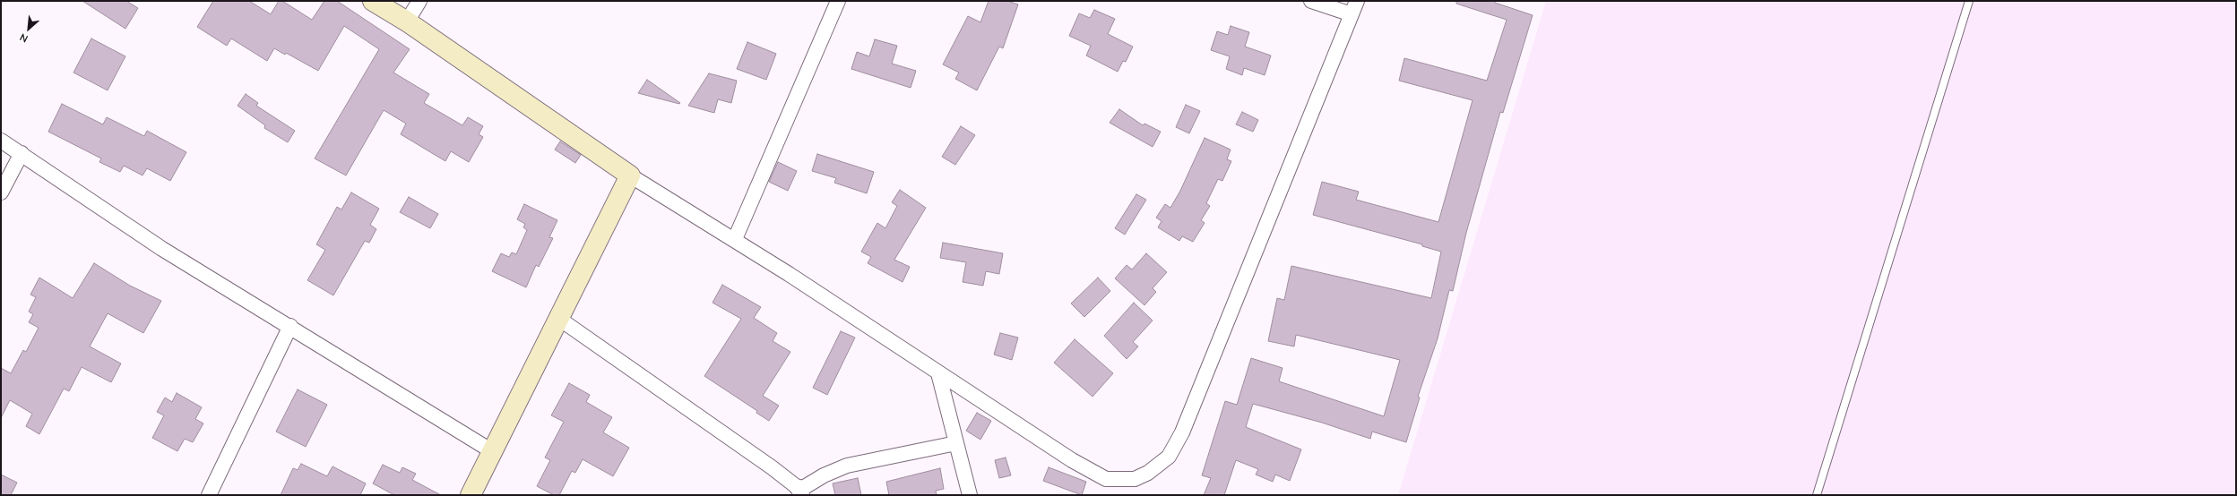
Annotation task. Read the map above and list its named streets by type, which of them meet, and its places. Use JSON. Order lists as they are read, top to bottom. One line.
{"north":"bottom left"}
